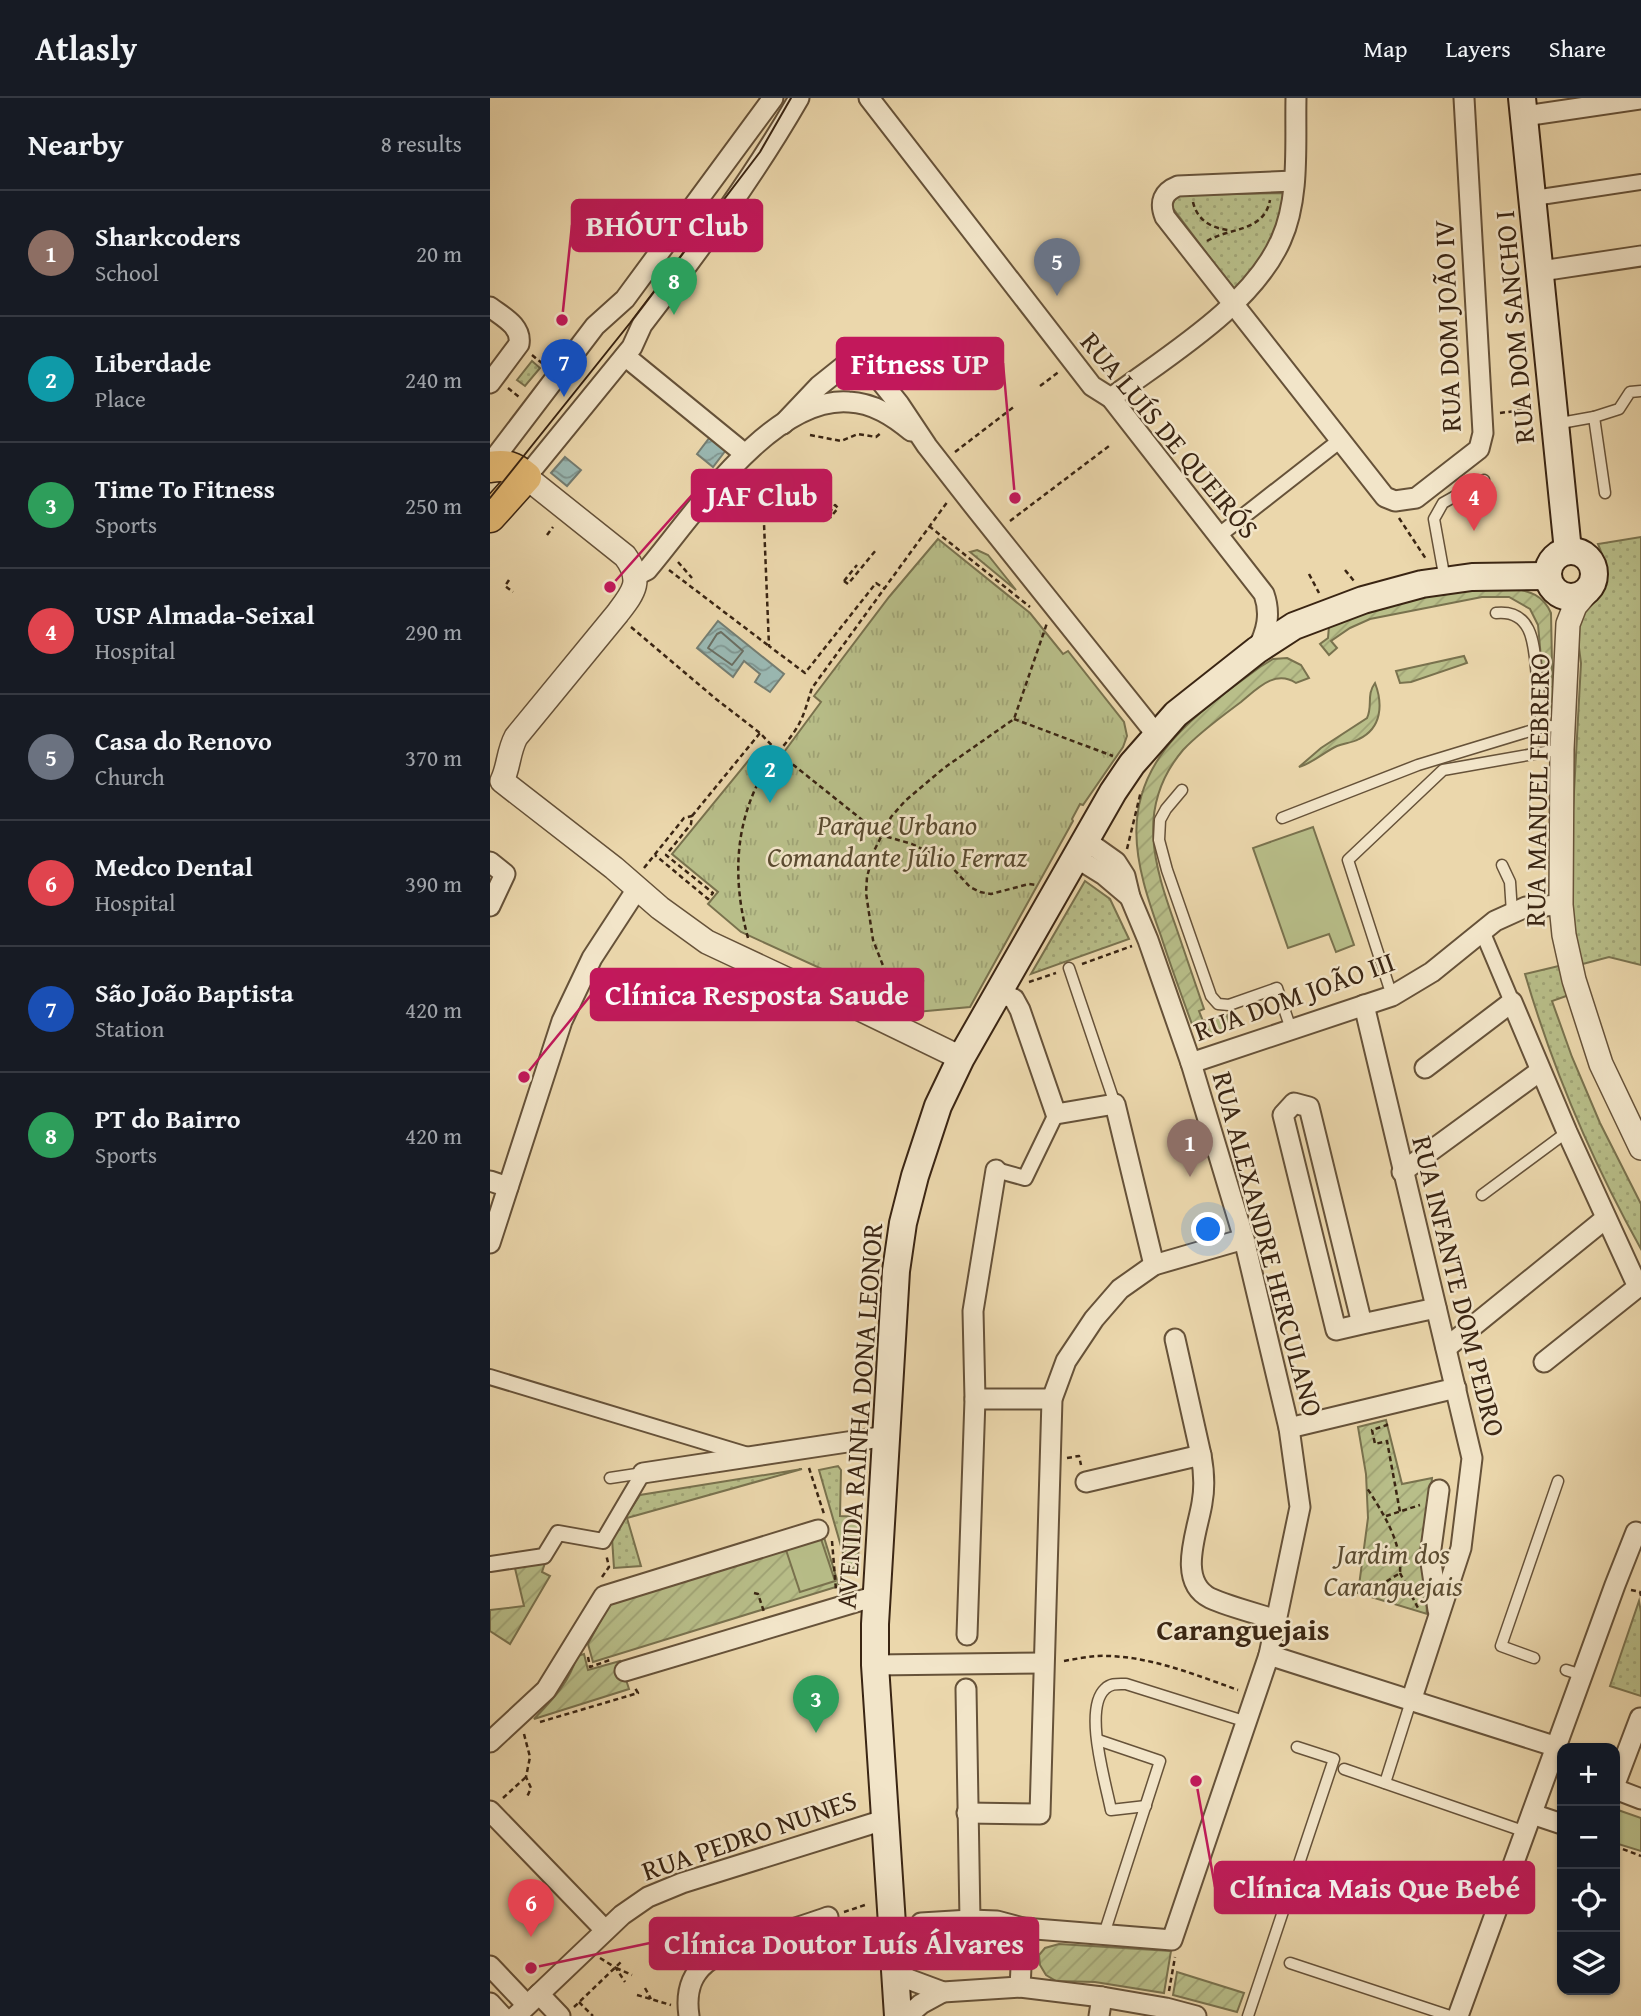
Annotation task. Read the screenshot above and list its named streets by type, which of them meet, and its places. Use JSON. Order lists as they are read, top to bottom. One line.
{"streets":{"main road":["RUA DOM SANCHO I","AVENIDA RAINHA DONA LEONOR"],"street":["RUA DOM JOÃO IV","RUA LUÍS DE QUEIRÓS","RUA MANUEL FEBRERO","RUA DOM JOÃO III","RUA ALEXANDRE HERCULANO","RUA INFANTE DOM PEDRO","RUA PEDRO NUNES"]},"crossings":[["RUA DOM SANCHO I","RUA MANUEL FEBRERO"],["RUA DOM SANCHO I","AVENIDA RAINHA DONA LEONOR"],["RUA LUÍS DE QUEIRÓS","AVENIDA RAINHA DONA LEONOR"],["RUA MANUEL FEBRERO","RUA DOM JOÃO III"],["RUA MANUEL FEBRERO","AVENIDA RAINHA DONA LEONOR"],["RUA DOM JOÃO III","RUA ALEXANDRE HERCULANO"],["RUA DOM JOÃO III","RUA INFANTE DOM PEDRO"],["RUA ALEXANDRE HERCULANO","AVENIDA RAINHA DONA LEONOR"],["AVENIDA RAINHA DONA LEONOR","RUA PEDRO NUNES"]],"districts":["Caranguejais"],"parks":["Parque Urbano Comandante Júlio Ferraz","Jardim dos Caranguejais"],"places":["BHÓUT Club","Fitness UP","JAF Club","Clínica Resposta Saude","Clínica Mais Que Bebé","Clínica Doutor Luís Álvares"],"page":{"header":"Atlasly","nav":["Map","Layers","Share"],"heading":["Nearby","8 results"],"list":[{"mark":"1","name":"Sharkcoders","note":"School","value":"20 m"},{"mark":"2","name":"Liberdade","note":"Place","value":"240 m"},{"mark":"3","name":"Time To Fitness","note":"Sports","value":"250 m"},{"mark":"4","name":"USP Almada-Seixal","note":"Hospital","value":"290 m"},{"mark":"5","name":"Casa do Renovo","note":"Church","value":"370 m"},{"mark":"6","name":"Medco Dental","note":"Hospital","value":"390 m"},{"mark":"7","name":"São João Baptista","note":"Station","value":"420 m"},{"mark":"8","name":"PT do Bairro","note":"Sports","value":"420 m"}],"pins":["5","8","7","4","2","1","3","6"],"map_buttons":["+","−"]}}
